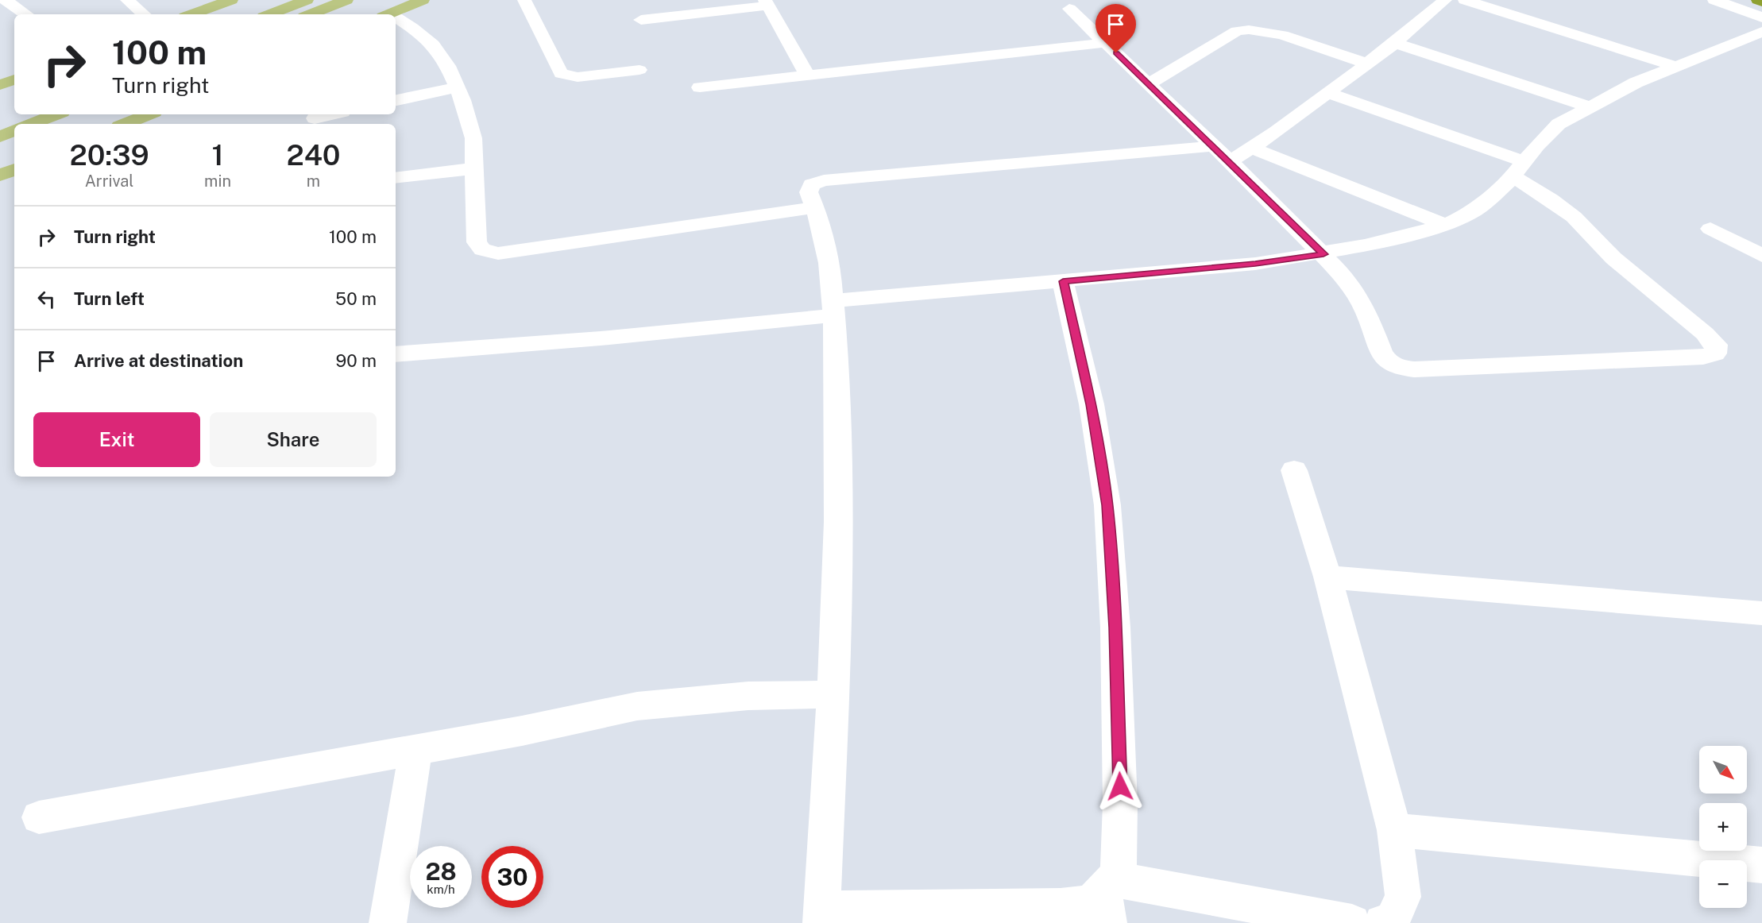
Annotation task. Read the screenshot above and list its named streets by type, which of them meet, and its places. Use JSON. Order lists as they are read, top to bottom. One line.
{"north":"bottom right","page":{"turn":["100 m","Turn right"],"eta":["20:39","Arrival","1","min","240","m"],"list":[{"name":"Turn right","value":"100 m"},{"name":"Turn left","value":"50 m"},{"name":"Arrive at destination","value":"90 m"}],"buttons":["Exit","Share"],"map_buttons":["+","−"],"speed":"28 km/h","limit":"30"}}
